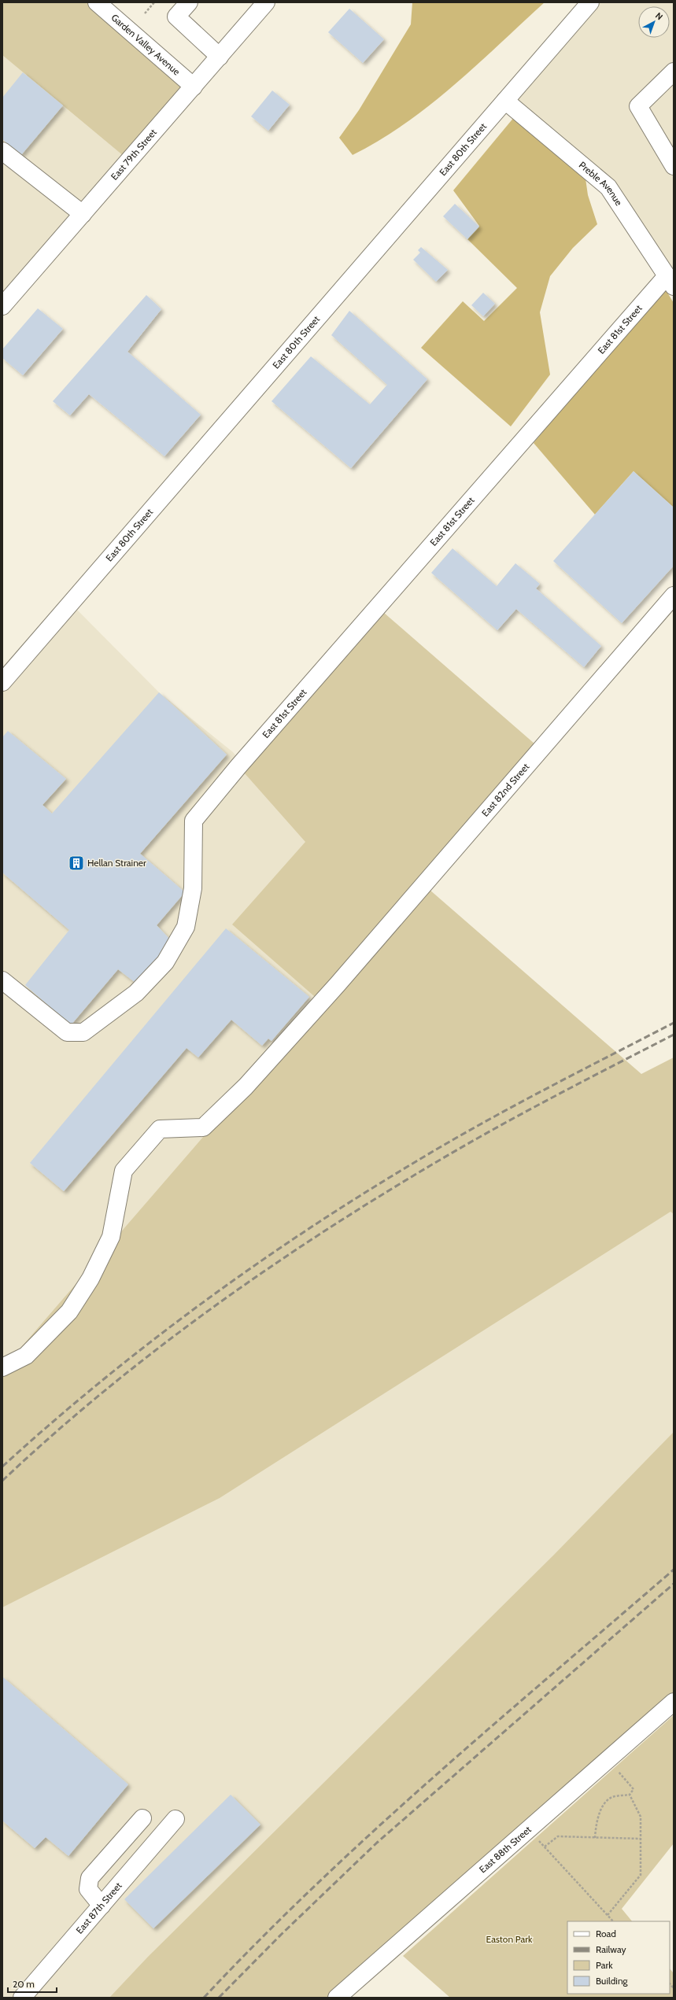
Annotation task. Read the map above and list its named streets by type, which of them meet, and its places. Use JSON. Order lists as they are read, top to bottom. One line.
{"streets":{"street":["Garden Valley Avenue","East 80th Street","East 79th Street","Preble Avenue","East 81st Street","East 82nd Street","East 88th Street","East 87th Street"]},"crossings":[["Garden Valley Avenue","East 79th Street"],["East 80th Street","Preble Avenue"],["Preble Avenue","East 81st Street"]],"parks":["Easton Park"],"places":{"building":["Hellan Strainer"]},"legend":["Road","Railway","Park","Building"],"scale_bar":"20 m","north":"top right"}
